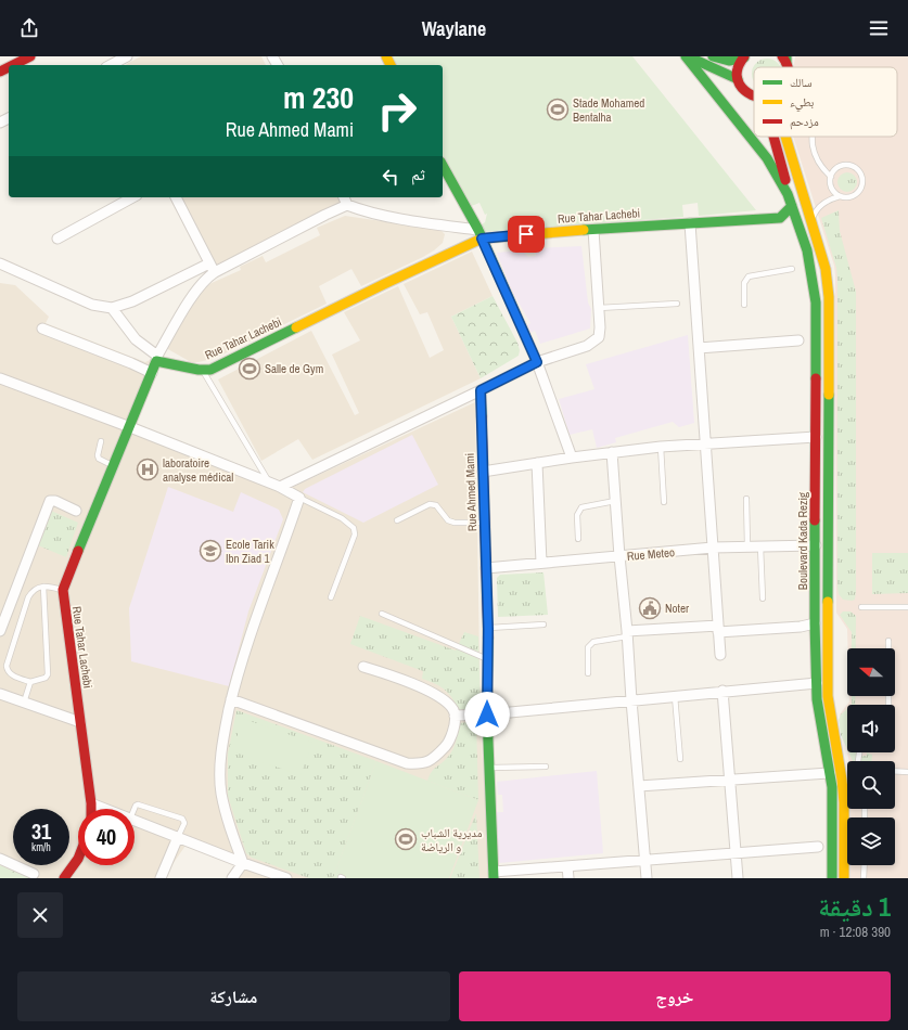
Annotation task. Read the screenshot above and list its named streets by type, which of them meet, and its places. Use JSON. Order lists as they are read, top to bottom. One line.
{"streets":{"main road":["Rue Tahar Lachebi","Rue Ahmed Mami","Boulevard Kada Rezig"],"street":["Rue Meteo"]},"crossings":[["Rue Tahar Lachebi","Boulevard Kada Rezig"],["Rue Ahmed Mami","Rue Meteo"],["Boulevard Kada Rezig","Rue Meteo"]],"places":{"sports":["Stade Mohamed Bentalha","Salle de Gym","مديرية الشباب و الرياضة"],"hospital":["laboratoire analyse médical"],"school or university":["Ecole Tarik Ibn Ziad 1"],"public building":["Noter"]},"legend":["سالك","بطيء","مزدحم"],"north":"left","page":{"header":"Waylane","turn":["230 m","Rue Ahmed Mami"],"then":"ثم","speed":"31 km/h","limit":"40","heading":["1 دقيقة","390 m · 12:08"],"buttons":["خروج","مشاركة"]}}
